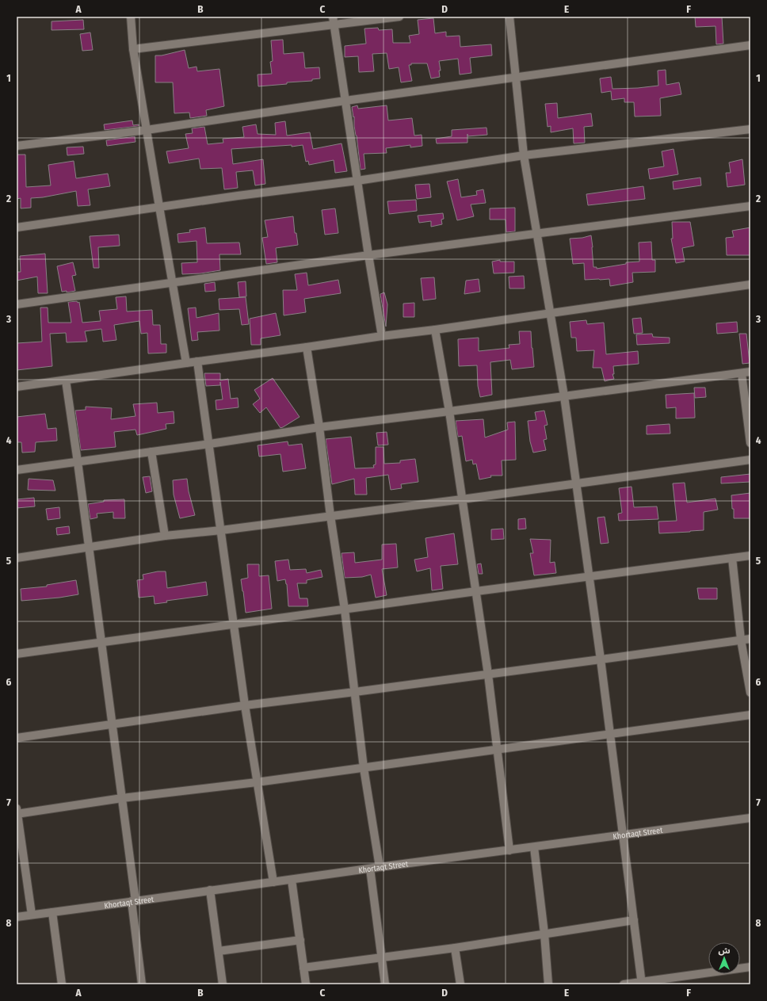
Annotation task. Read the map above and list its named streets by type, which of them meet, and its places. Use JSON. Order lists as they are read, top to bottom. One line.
{"streets":{"street":["Khortaqt Street"]},"north":"top","grid":{"columns":["A","B","C","D","E","F"],"rows":["1","2","3","4","5","6","7","8"]}}
